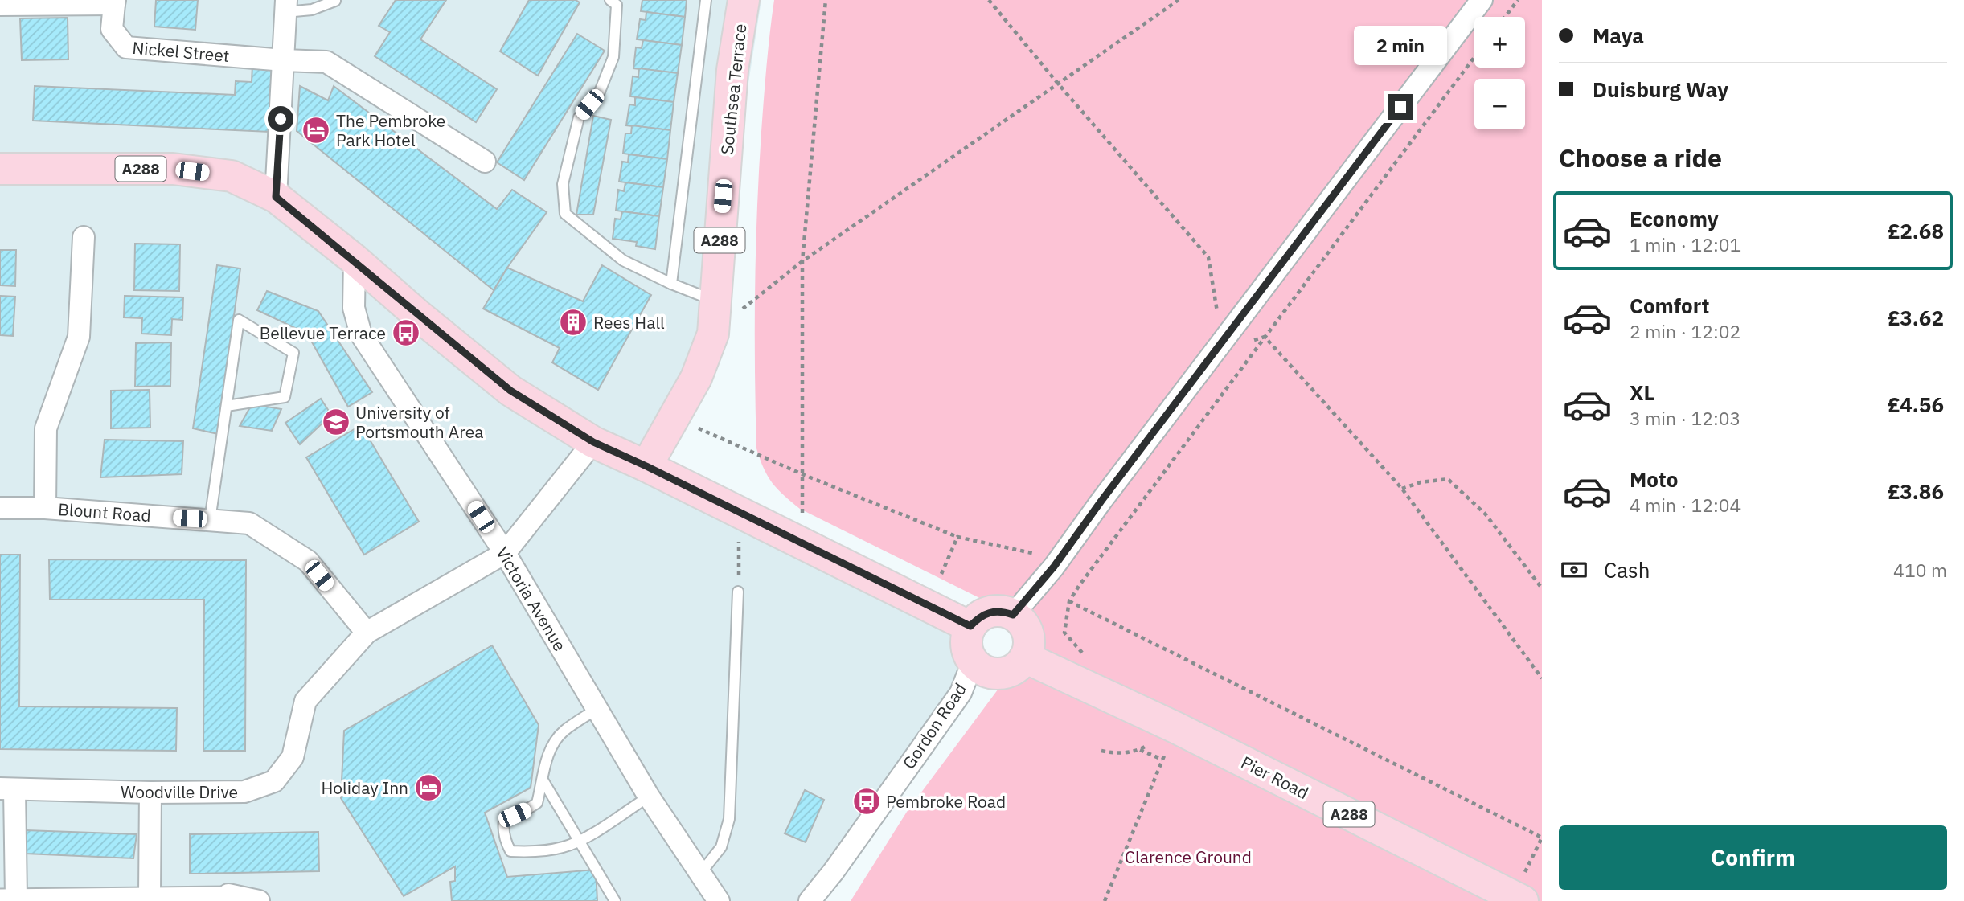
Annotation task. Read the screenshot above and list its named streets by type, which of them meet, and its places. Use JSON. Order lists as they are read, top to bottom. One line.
{"streets":{"main road":["Southsea Terrace","A288","Pier Road"],"street":["Nickel Street","Blount Road","Victoria Avenue","Gordon Road","Woodville Drive"]},"crossings":[["Southsea Terrace","A288"],["A288","Victoria Avenue"],["A288","Gordon Road"],["A288","Pier Road"],["Blount Road","Woodville Drive"],["Victoria Avenue","Woodville Drive"],["Gordon Road","Pier Road"]],"parks":["Clarence Ground"],"places":{"hotel":["The Pembroke Park Hotel","Holiday Inn"],"building":["Rees Hall"],"bus stop":["Bellevue Terrace","Pembroke Road"],"school or university":["University of Portsmouth Area"]},"page":{"banner":["Maya","Duisburg Way"],"map_buttons":["+","−"],"bubble":"2 min","heading":"Choose a ride","list":[{"name":"Economy","note":"1 min · 12:01","value":"£2.68"},{"name":"Comfort","note":"2 min · 12:02","value":"£3.62"},{"name":"XL","note":"3 min · 12:03","value":"£4.56"},{"name":"Moto","note":"4 min · 12:04","value":"£3.86"}],"pay":["Cash","410 m"],"buttons":"Confirm"}}
